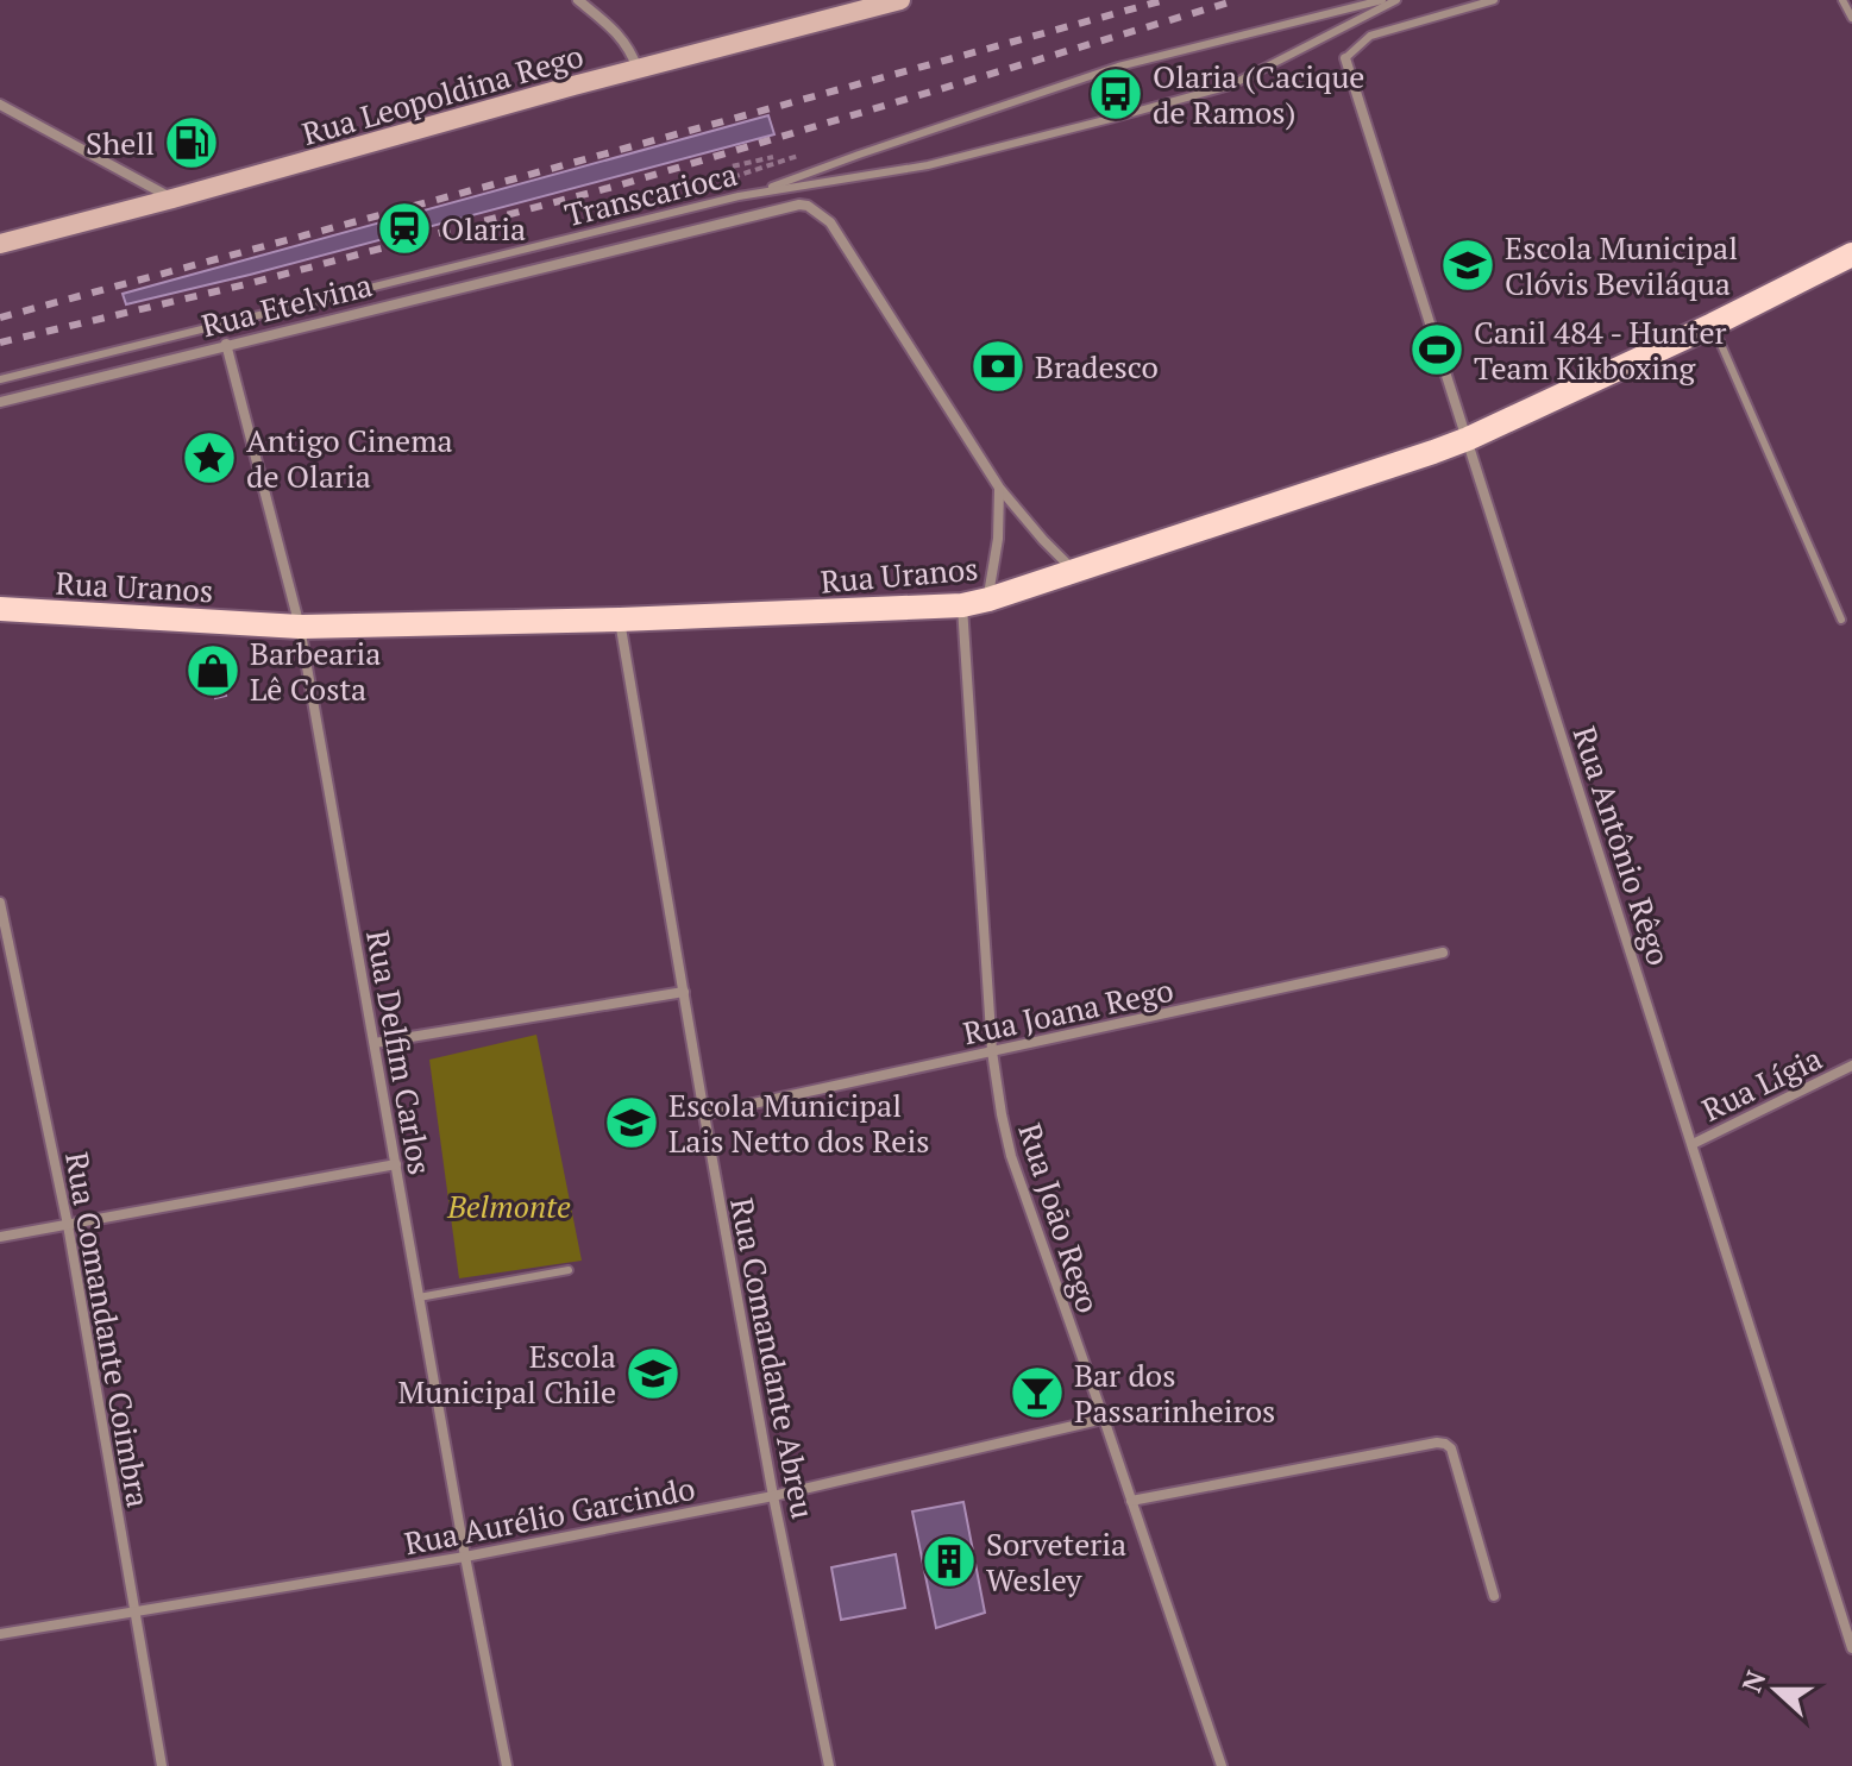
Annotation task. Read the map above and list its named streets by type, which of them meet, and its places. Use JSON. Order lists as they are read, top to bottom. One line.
{"streets":{"main road":["Rua Leopoldina Rego","Rua Uranos"],"street":["Rua Etelvina","Rua Antônio Rêgo","Rua Joana Rego","Rua Delfim Carlos","Rua Lígia","Rua João Rego","Rua Comandante Coimbra","Rua Comandante Abreu","Rua Aurélio Garcindo"],"lane":["Transcarioca"]},"crossings":[["Rua Etelvina","Rua Delfim Carlos"],["Rua Uranos","Rua Antônio Rêgo"],["Rua Uranos","Rua Delfim Carlos"],["Rua Uranos","Rua João Rego"],["Rua Uranos","Rua Comandante Abreu"],["Rua Antônio Rêgo","Rua Lígia"],["Rua Joana Rego","Rua João Rego"],["Rua Joana Rego","Rua Comandante Abreu"],["Rua Delfim Carlos","Rua Aurélio Garcindo"],["Rua João Rego","Rua Aurélio Garcindo"],["Rua Comandante Coimbra","Rua Aurélio Garcindo"],["Rua Comandante Abreu","Rua Aurélio Garcindo"]],"parks":["Belmonte"],"places":{"bus stop":["Olaria (Cacique de Ramos)"],"fuel station":["Shell"],"station":["Olaria"],"school or university":["Escola Municipal Clóvis Beviláqua","Escola Municipal Lais Netto dos Reis","Escola Municipal Chile"],"sports":["Canil 484 - Hunter Team Kikboxing"],"bank":["Bradesco"],"place":["Antigo Cinema de Olaria"],"shop":["Barbearia Lê Costa"],"bar":["Bar dos Passarinheiros"],"building":["Sorveteria Wesley"]},"north":"left"}
